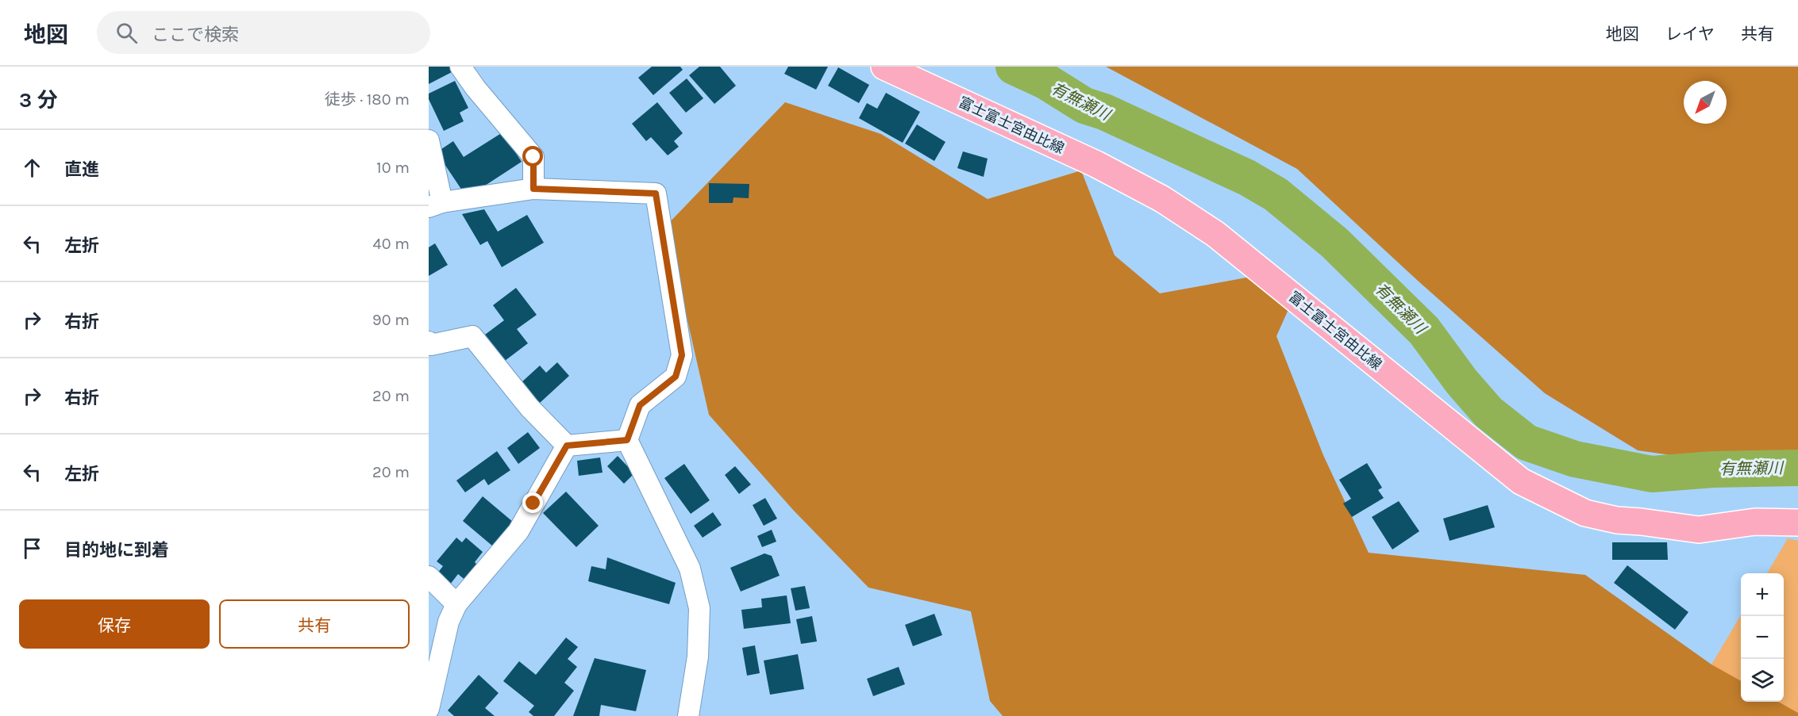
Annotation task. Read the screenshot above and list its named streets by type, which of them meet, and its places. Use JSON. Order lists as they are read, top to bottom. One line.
{"streets":{"main road":["富士富士宮由比線"]},"water":["有無瀬川"],"north":"bottom left","page":{"header":"地図","search":"ここで検索","nav":["地図","レイヤ","共有"],"heading":["3 分","徒歩 · 180 m"],"list":[["直進","10 m"],["左折","40 m"],["右折","90 m"],["右折","20 m"],["左折","20 m"],"目的地に到着"],"map_buttons":["+","−"],"buttons":["保存","共有"]}}
